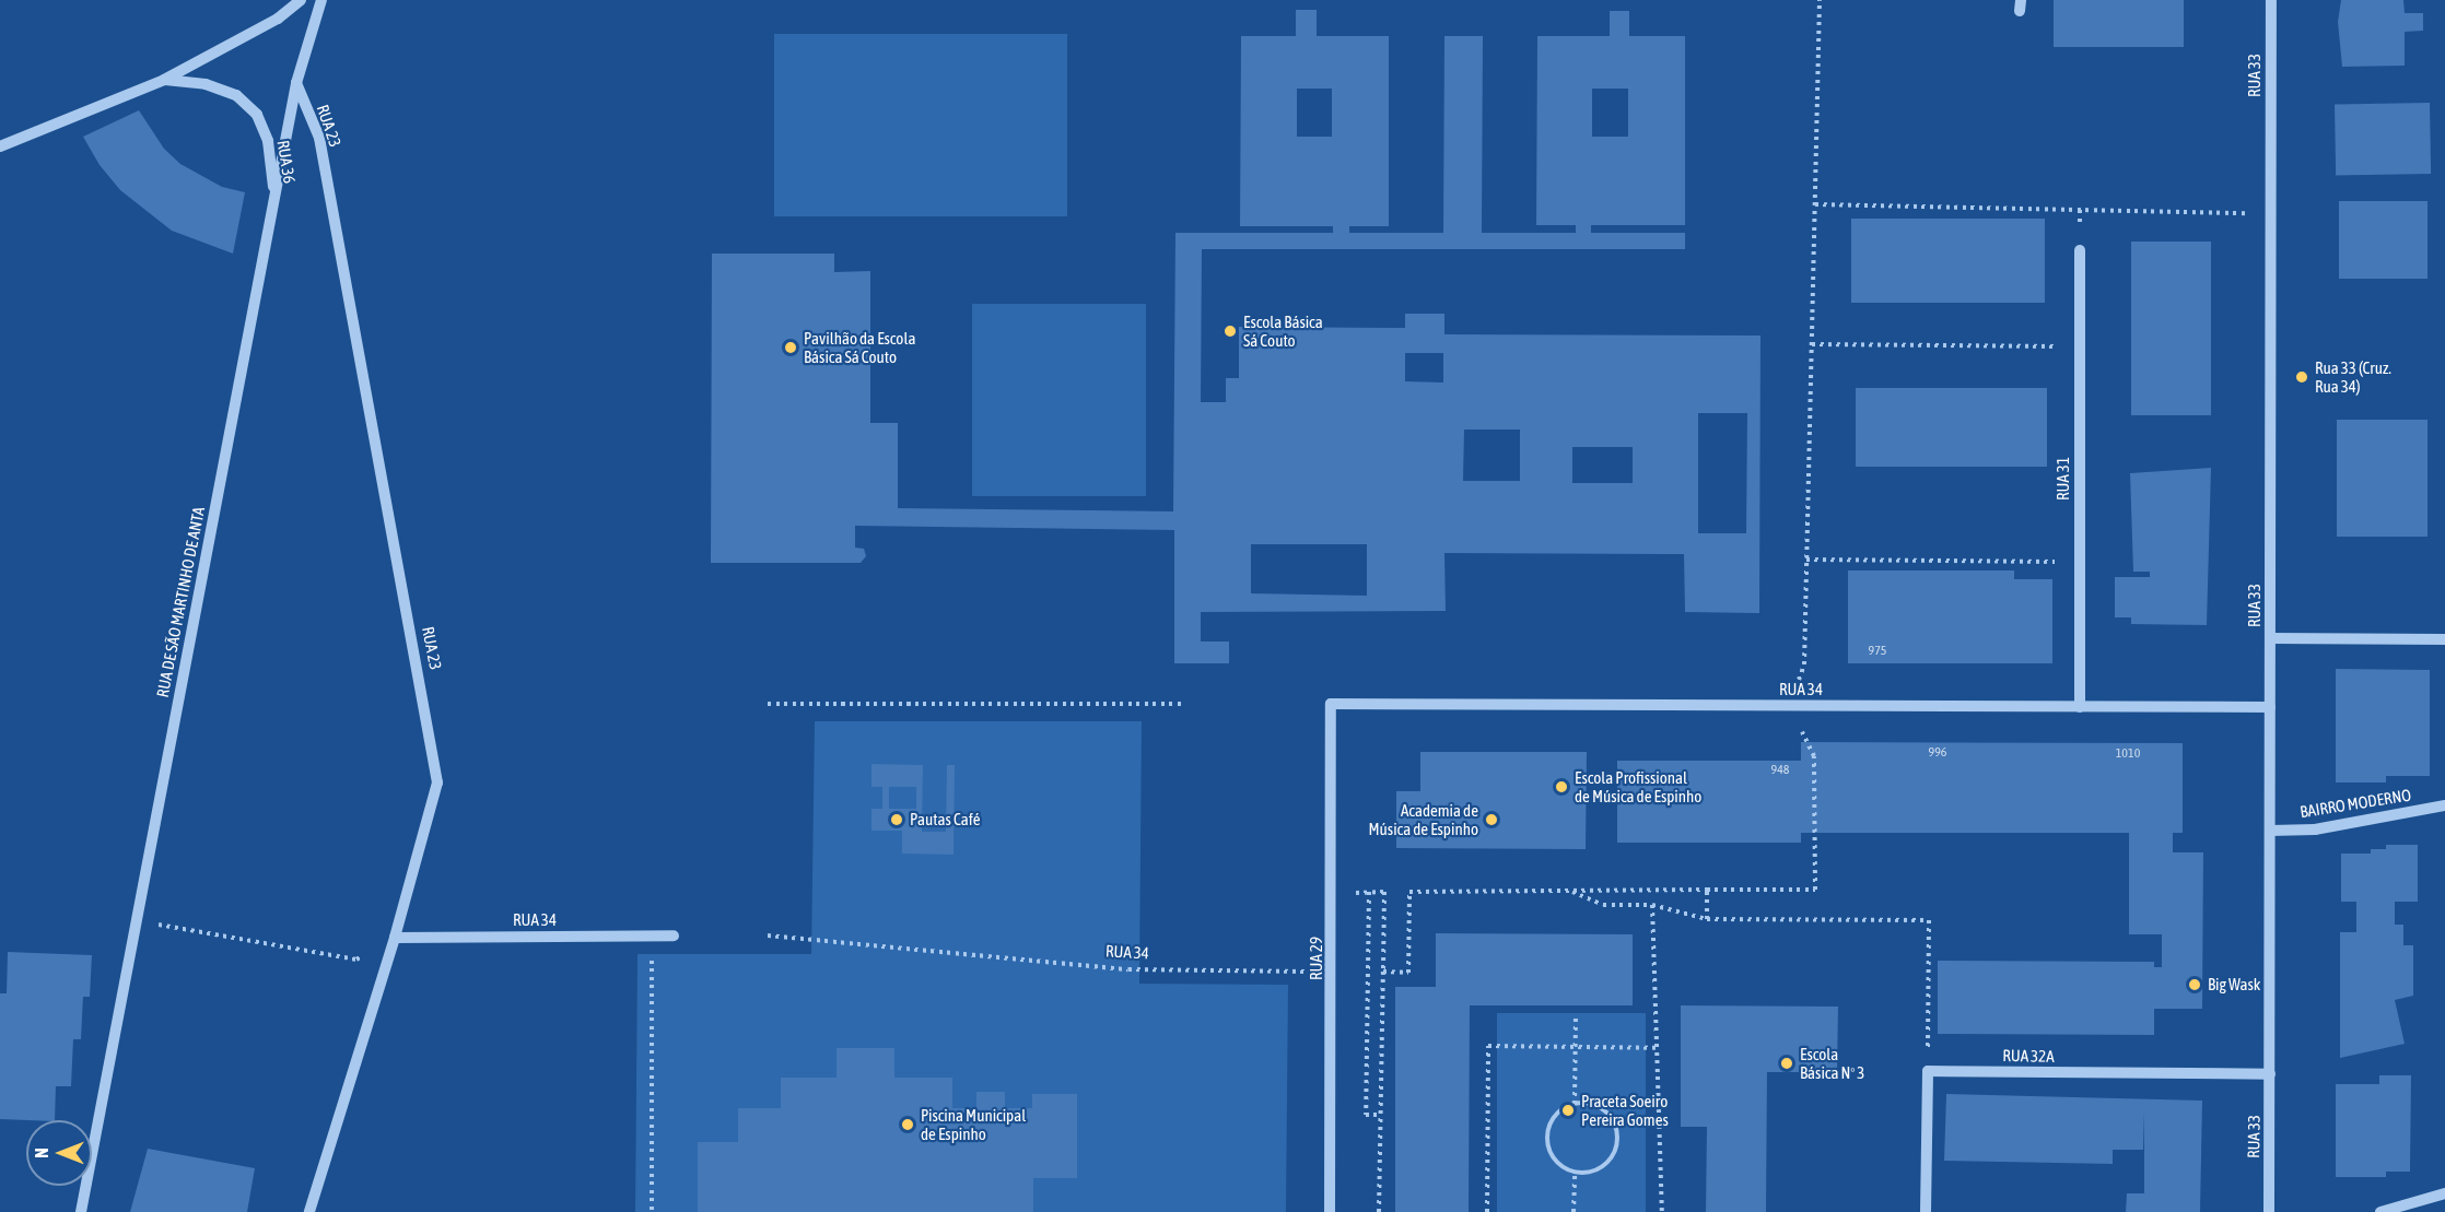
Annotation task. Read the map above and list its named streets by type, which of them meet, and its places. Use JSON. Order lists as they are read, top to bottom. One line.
{"streets":{"street":["RUA 33","RUA 23","RUA 36","RUA 31","RUA DE SÃO MARTINHO DE ANTA","RUA 34","BAIRRO MODERNO","RUA 29","RUA 32A"]},"crossings":[["RUA 33","RUA 34"],["RUA 33","BAIRRO MODERNO"],["RUA 33","RUA 32A"],["RUA 23","RUA DE SÃO MARTINHO DE ANTA"],["RUA 23","RUA 34"],["RUA 36","RUA DE SÃO MARTINHO DE ANTA"],["RUA 31","RUA 34"],["RUA 34","RUA 29"]],"places":["Escola Básica Sá Couto","Pavilhão da Escola Básica Sá Couto","Rua 33 (Cruz. Rua 34)","Escola Profissional de Música de Espinho","Pautas Café","Academia de Música de Espinho","Big Wask","Escola Básica Nº 3","Praceta Soeiro Pereira Gomes","Piscina Municipal de Espinho"],"house_numbers":["975","996","1010","948"],"north":"left"}
